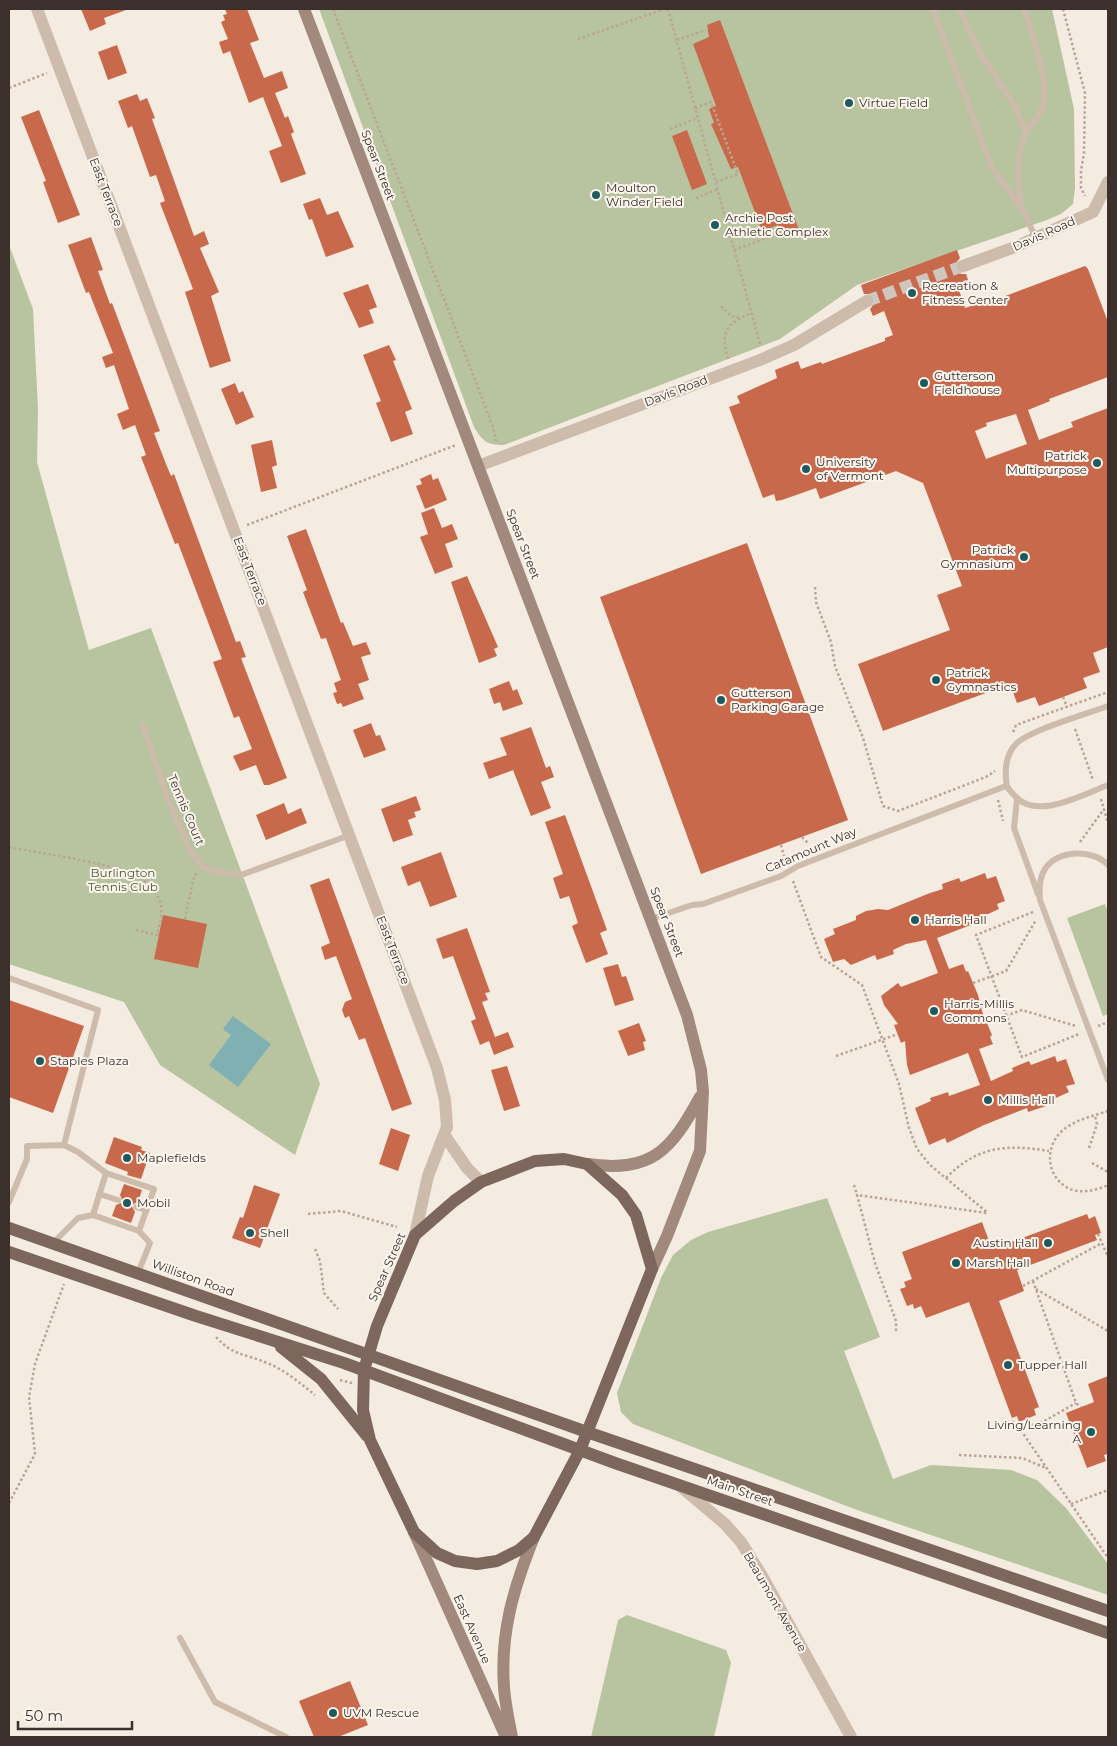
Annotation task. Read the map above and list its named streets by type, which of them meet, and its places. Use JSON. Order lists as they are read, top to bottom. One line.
{"streets":{"main road":["Spear Street","Williston Road","Main Street","East Avenue"],"street":["East Terrace","Davis Road","Beaumont Avenue"],"lane":["Tennis Court","Catamount Way"]},"crossings":[["Spear Street","East Terrace"],["Spear Street","Davis Road"],["Spear Street","Catamount Way"],["Spear Street","Williston Road"],["Spear Street","Main Street"],["Spear Street","East Avenue"],["Williston Road","Main Street"],["Williston Road","East Avenue"],["Main Street","Beaumont Avenue"],["Main Street","East Avenue"]],"parks":["Burlington Tennis Club"],"places":["Virtue Field","Moulton Winder Field","Archie Post Athletic Complex","Recreation & Fitness Center","Gutterson Fieldhouse","Patrick Multipurpose","University of Vermont","Patrick Gymnasium","Patrick Gymnastics","Gutterson Parking Garage","Harris Hall","Harris-Millis Commons","Staples Plaza","Millis Hall","Maplefields","Mobil","Shell","Austin Hall","Marsh Hall","Tupper Hall","Living/Learning A","UVM Rescue"],"scale_bar":"50 m"}
